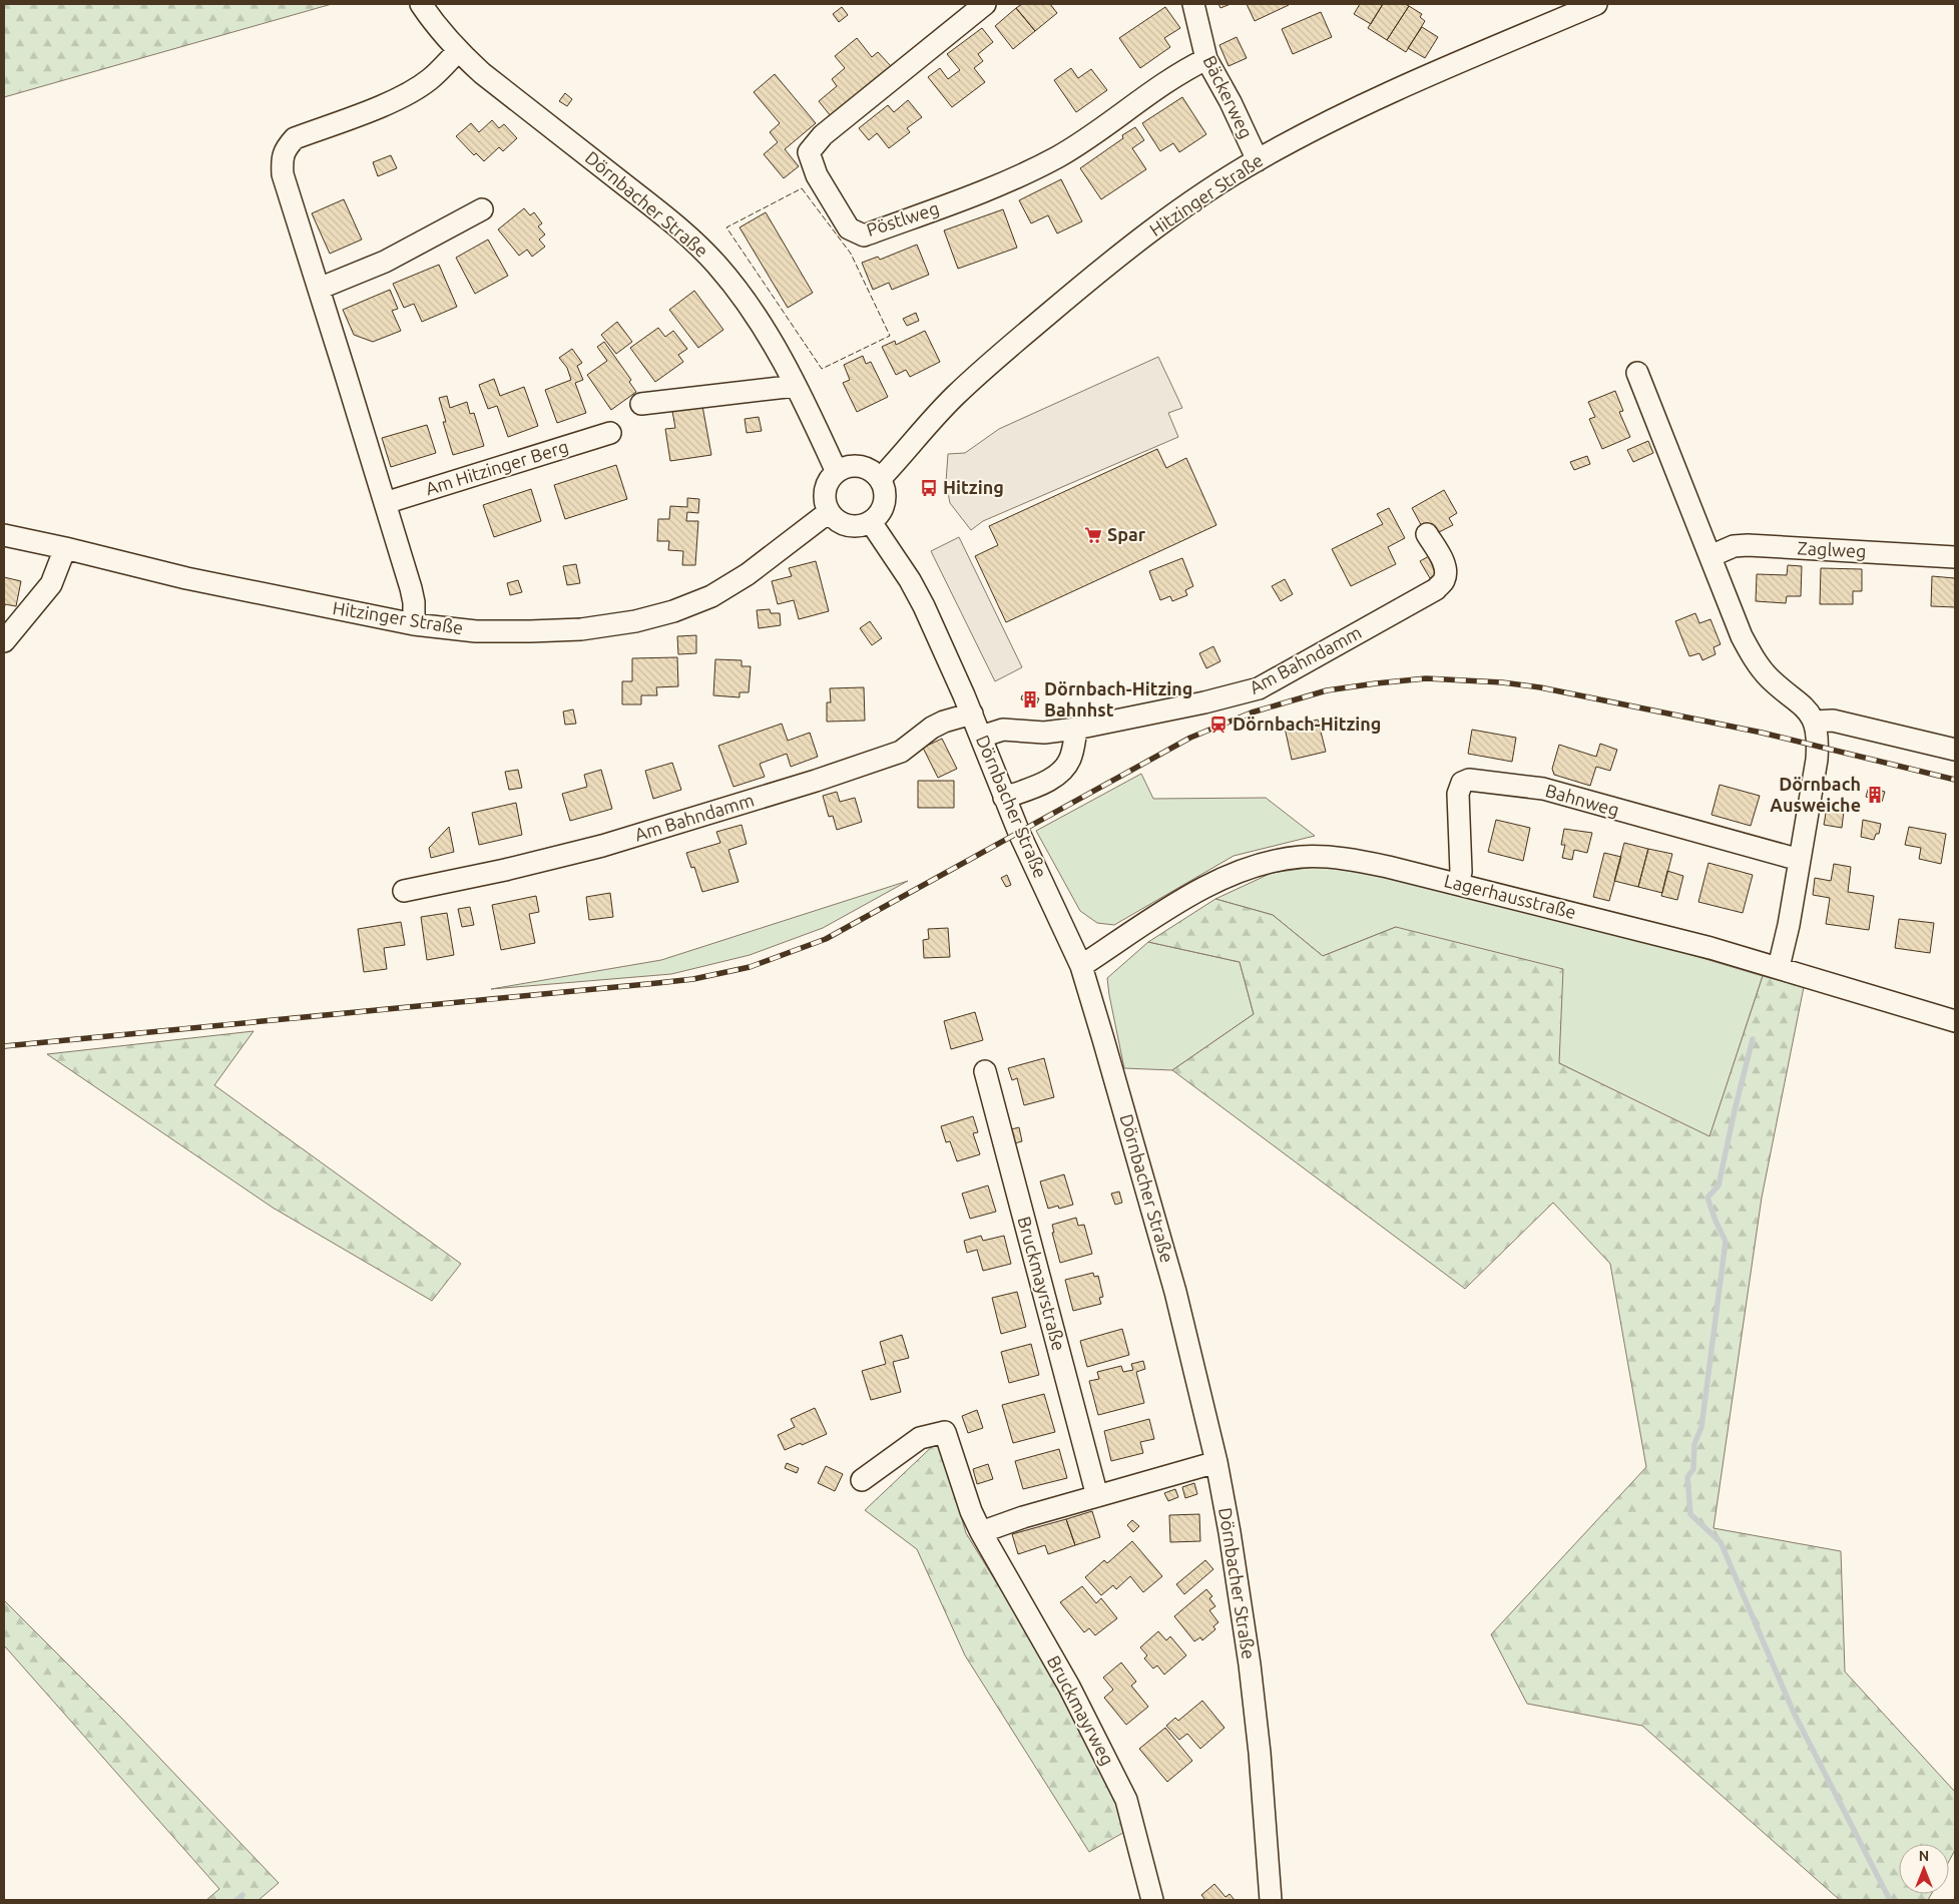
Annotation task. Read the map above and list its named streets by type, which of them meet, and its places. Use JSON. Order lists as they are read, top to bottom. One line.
{"streets":{"street":["Bäckerweg","Hitzinger Straße","Dörnbacher Straße","Pöstlweg","Am Hitzinger Berg","Zaglweg","Am Bahndamm","Bahnweg","Lagerhausstraße","Bruckmayrstraße","Bruckmayrweg"]},"crossings":[["Bäckerweg","Hitzinger Straße"],["Bäckerweg","Pöstlweg"],["Hitzinger Straße","Dörnbacher Straße"],["Dörnbacher Straße","Am Bahndamm"],["Dörnbacher Straße","Lagerhausstraße"],["Bahnweg","Lagerhausstraße"]],"places":{"bus stop":["Hitzing"],"supermarket":["Spar"],"building":["Dörnbach-Hitzing Bahnhst","Dörnbach Ausweiche"],"station":["Dörnbach-Hitzing"]},"north":"top"}
